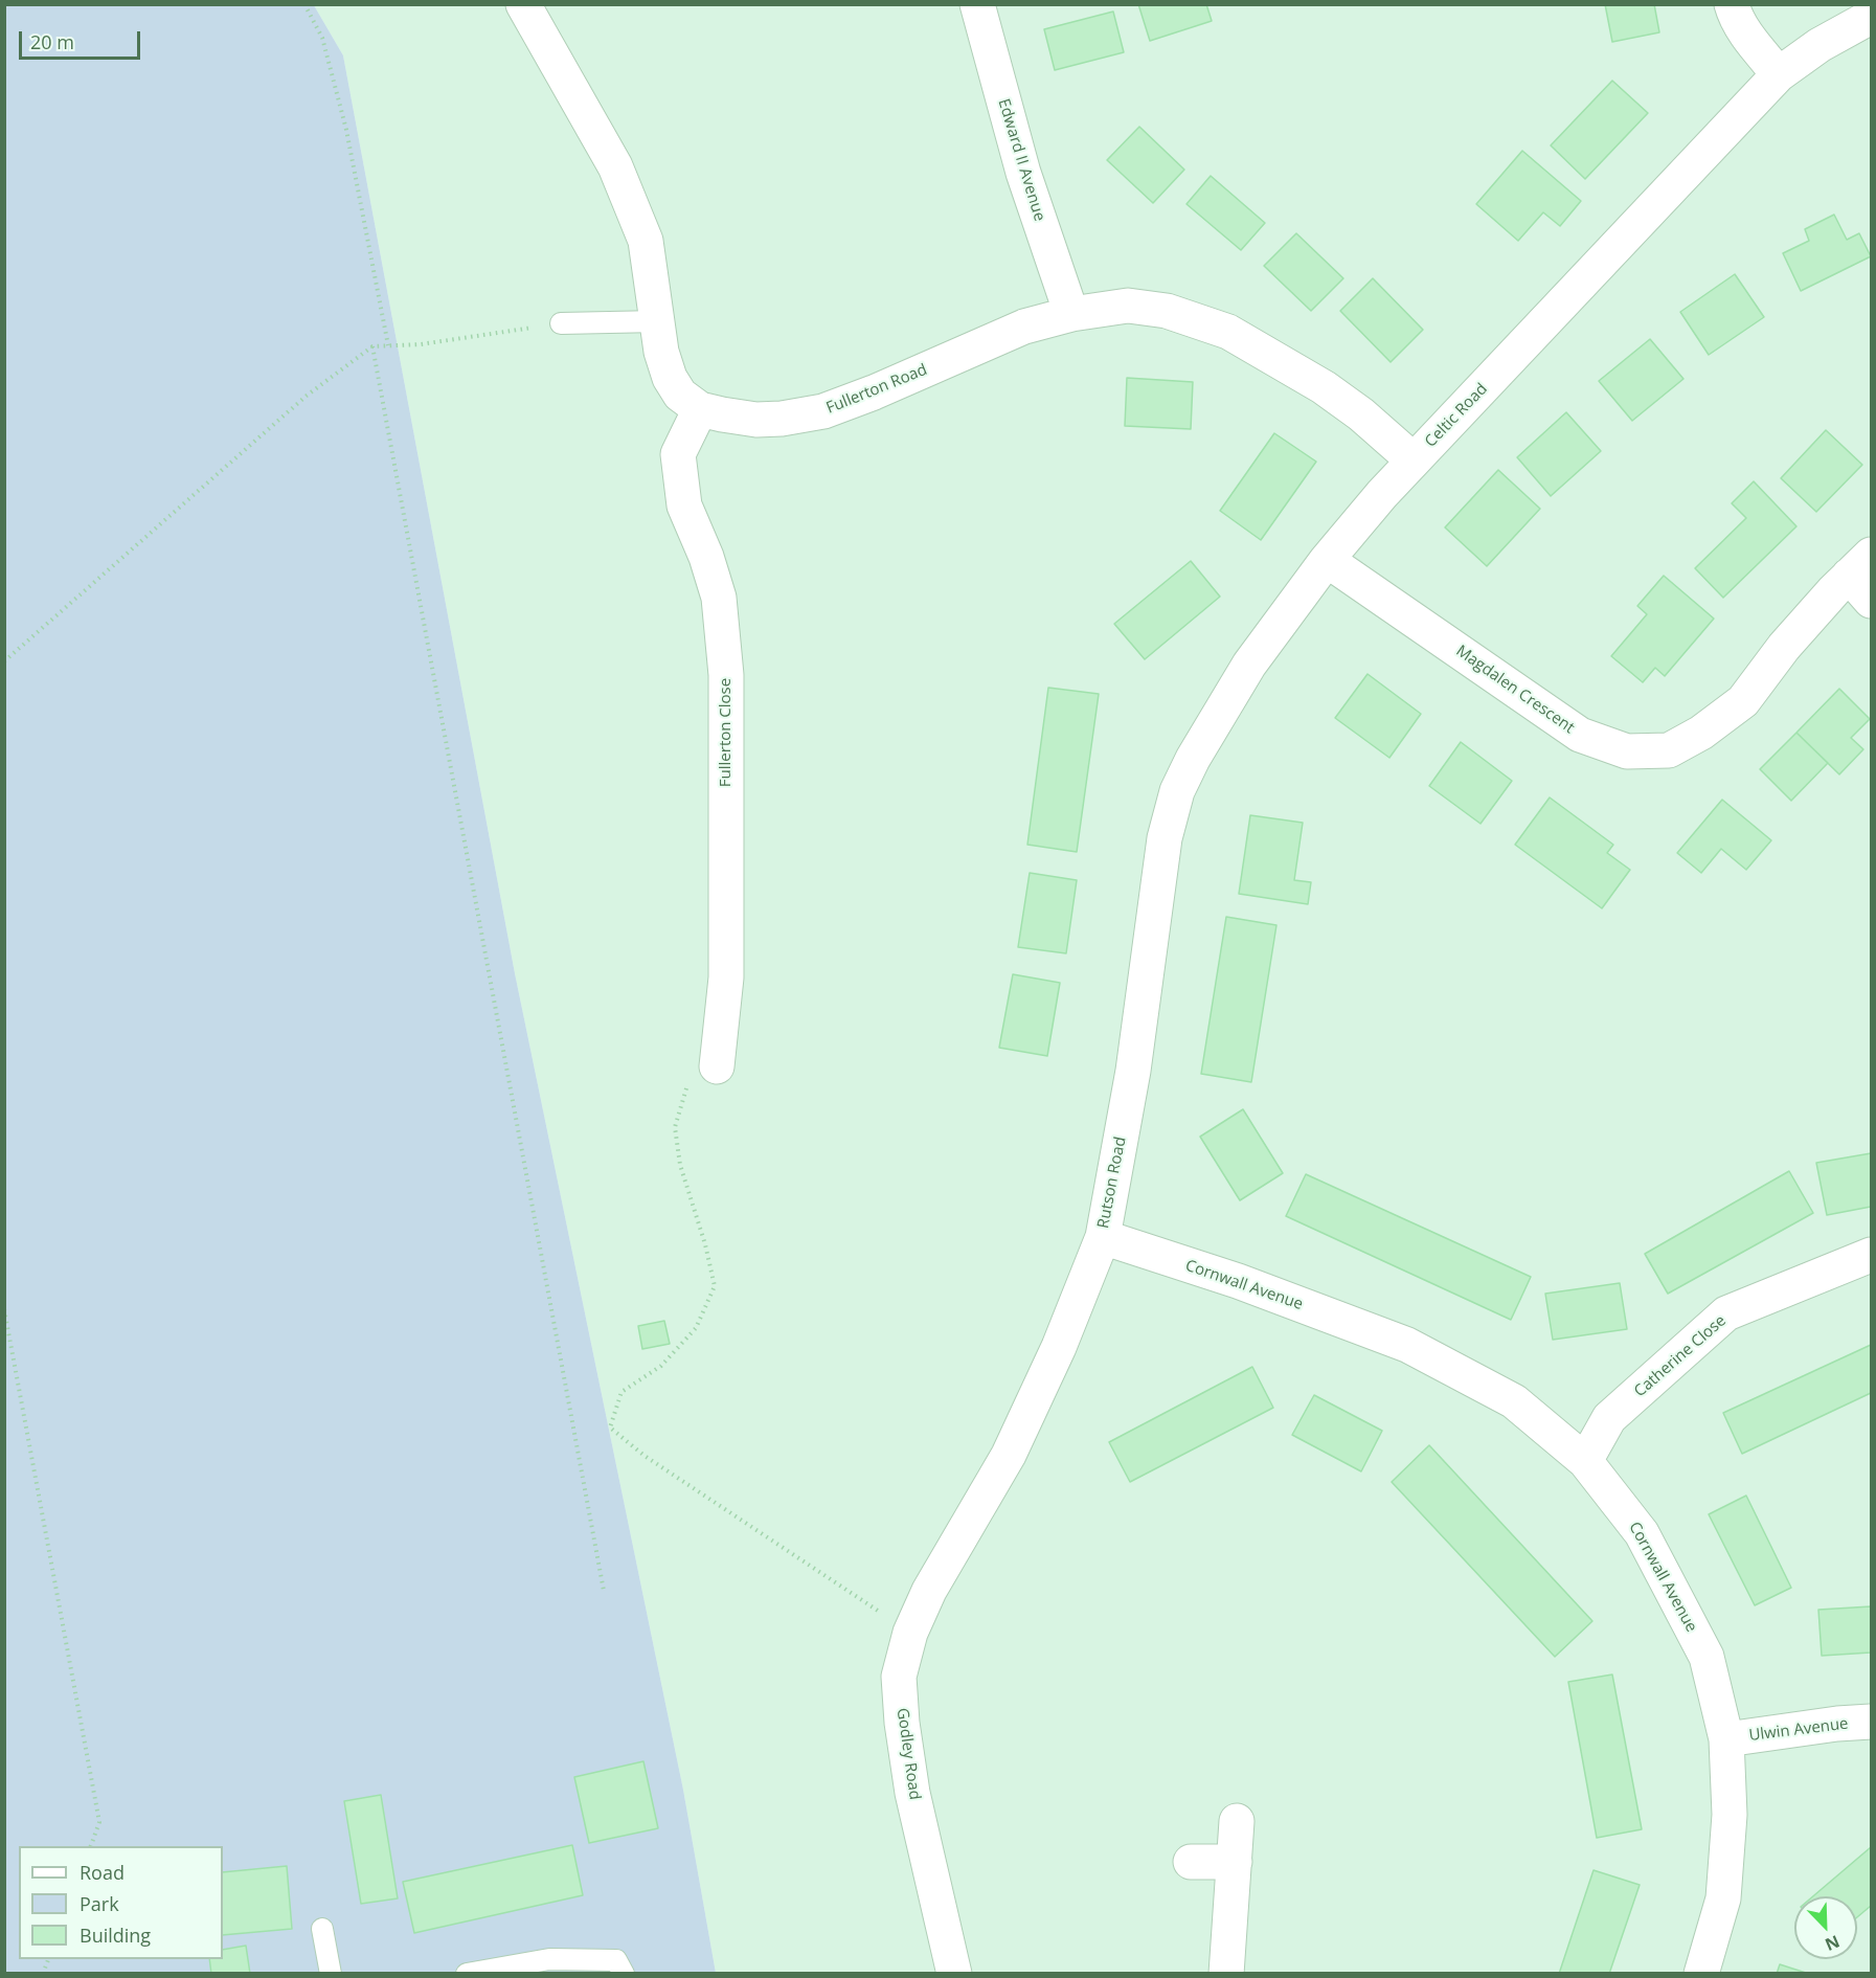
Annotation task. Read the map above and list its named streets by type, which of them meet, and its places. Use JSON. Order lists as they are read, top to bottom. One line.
{"streets":{"street":["Edward II Avenue","Fullerton Road","Celtic Road","Magdalen Crescent","Fullerton Close","Rutson Road","Cornwall Avenue","Catherine Close","Ulwin Avenue","Godley Road"]},"crossings":[["Edward II Avenue","Fullerton Road"],["Fullerton Road","Celtic Road"],["Fullerton Road","Fullerton Close"],["Celtic Road","Magdalen Crescent"],["Celtic Road","Rutson Road"],["Rutson Road","Cornwall Avenue"],["Rutson Road","Godley Road"],["Cornwall Avenue","Catherine Close"],["Cornwall Avenue","Ulwin Avenue"]],"legend":["Road","Park","Building"],"scale_bar":"20 m","north":"bottom right"}
